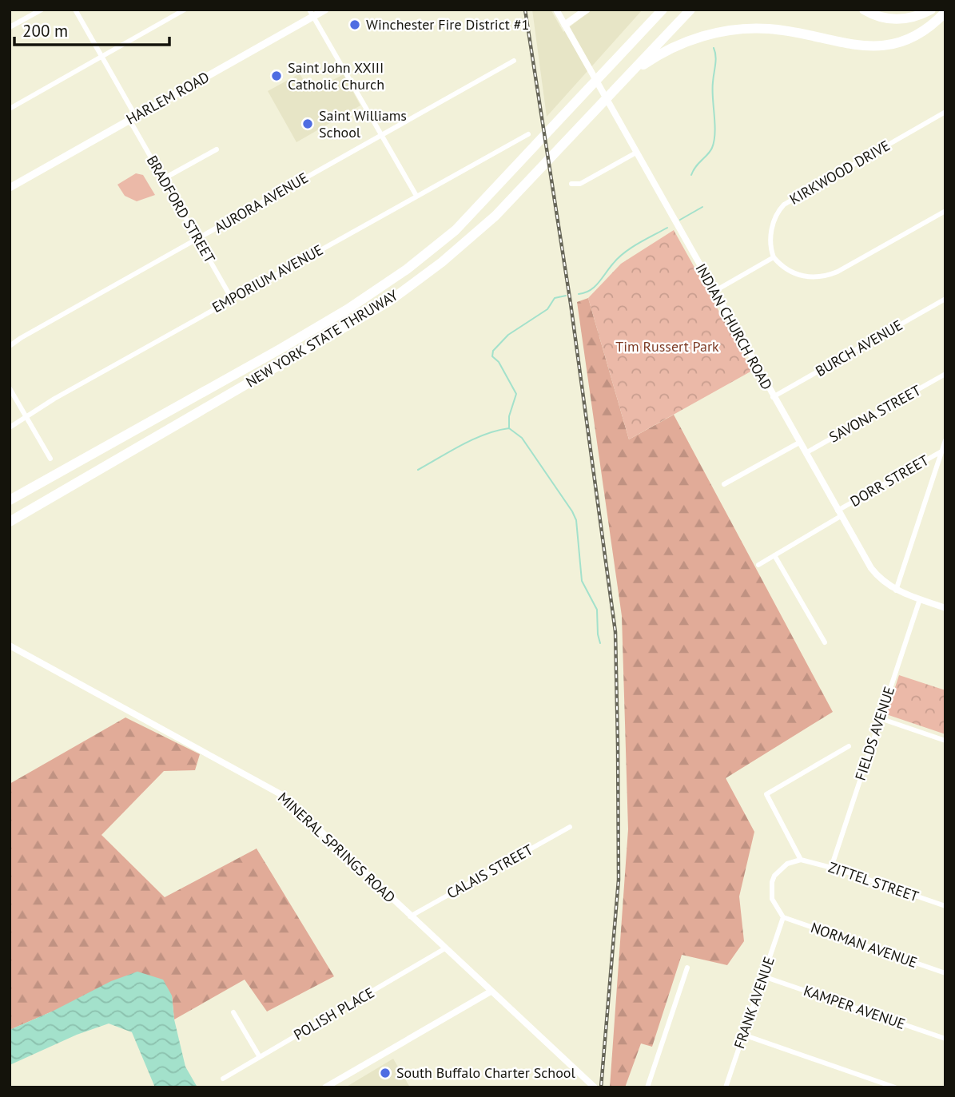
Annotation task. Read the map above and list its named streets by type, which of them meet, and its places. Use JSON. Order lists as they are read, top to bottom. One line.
{"streets":{"highway":["NEW YORK STATE THRUWAY"],"main road":["HARLEM ROAD"],"street":["KIRKWOOD DRIVE","AURORA AVENUE","BRADFORD STREET","EMPORIUM AVENUE","INDIAN CHURCH ROAD","BURCH AVENUE","SAVONA STREET","DORR STREET","FIELDS AVENUE","MINERAL SPRINGS ROAD","CALAIS STREET","ZITTEL STREET","NORMAN AVENUE","FRANK AVENUE","KAMPER AVENUE","POLISH PLACE"]},"crossings":[["HARLEM ROAD","BRADFORD STREET"],["AURORA AVENUE","BRADFORD STREET"],["BRADFORD STREET","EMPORIUM AVENUE"],["INDIAN CHURCH ROAD","BURCH AVENUE"],["INDIAN CHURCH ROAD","SAVONA STREET"],["INDIAN CHURCH ROAD","DORR STREET"],["INDIAN CHURCH ROAD","FIELDS AVENUE"],["FIELDS AVENUE","ZITTEL STREET"],["MINERAL SPRINGS ROAD","CALAIS STREET"],["MINERAL SPRINGS ROAD","POLISH PLACE"],["NORMAN AVENUE","FRANK AVENUE"],["FRANK AVENUE","KAMPER AVENUE"]],"parks":["Tim Russert Park"],"places":["Winchester Fire District #1","Saint John XXIII Catholic Church","Saint Williams School","South Buffalo Charter School"],"scale_bar":"200 m"}
